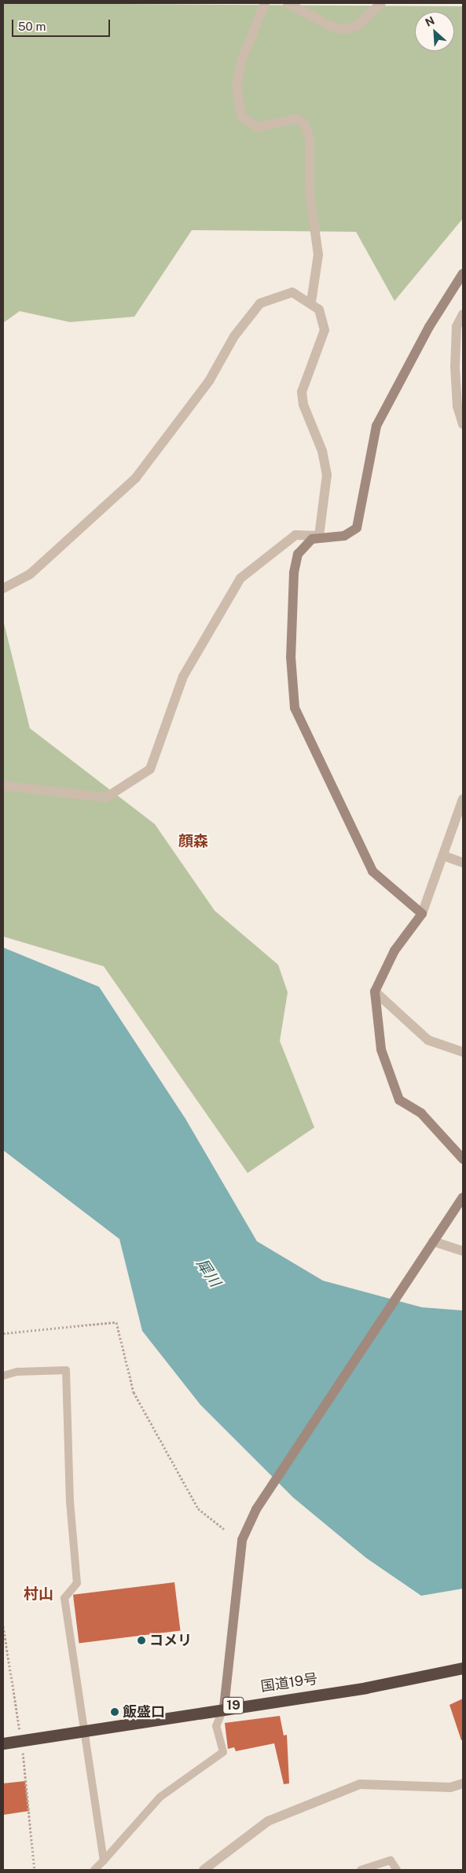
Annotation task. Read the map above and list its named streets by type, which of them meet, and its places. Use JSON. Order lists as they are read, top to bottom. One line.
{"streets":{"highway":["国道19号","19"]},"districts":["顔森","村山"],"water":["犀川"],"places":["コメリ","飯盛口"],"scale_bar":"50 m","north":"top left"}
